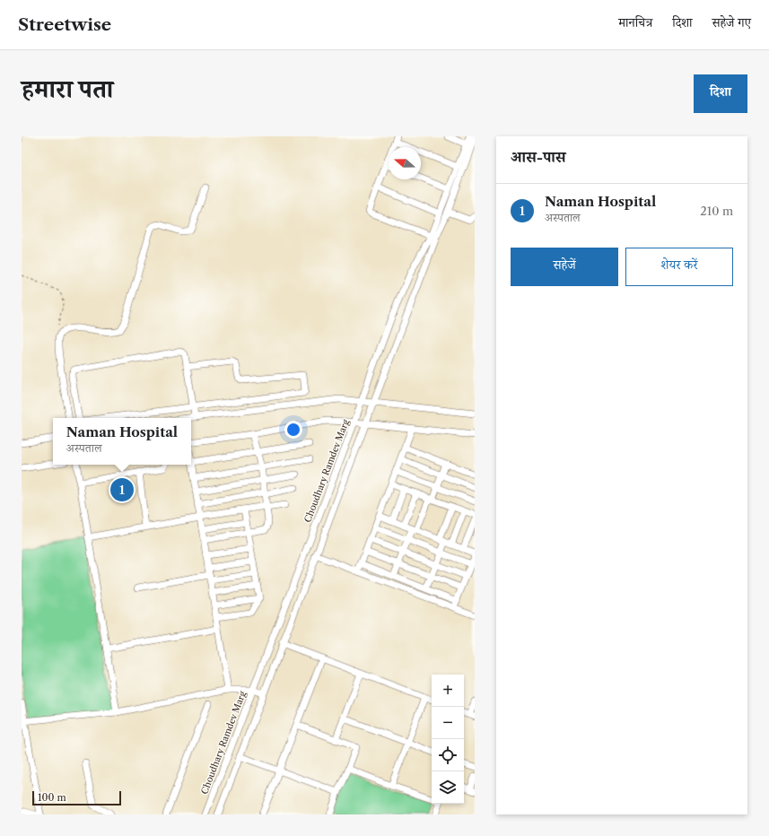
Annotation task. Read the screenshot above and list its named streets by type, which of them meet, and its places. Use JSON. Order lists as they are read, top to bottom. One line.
{"streets":{"street":["Choudhary Ramdev Marg"]},"scale_bar":"100 m","north":"left","page":{"header":"Streetwise","nav":["मानचित्र","दिशा","सहेजे गए"],"title":"हमारा पता","buttons":["दिशा",["सहेजें","शेयर करें"]],"heading":"आस-पास","list":[{"mark":"1","name":"Naman Hospital","note":"अस्पताल","value":"210 m"}],"popup":["Naman Hospital","अस्पताल"],"pins":"1","map_buttons":["+","−"],"scale":"100 m"}}
